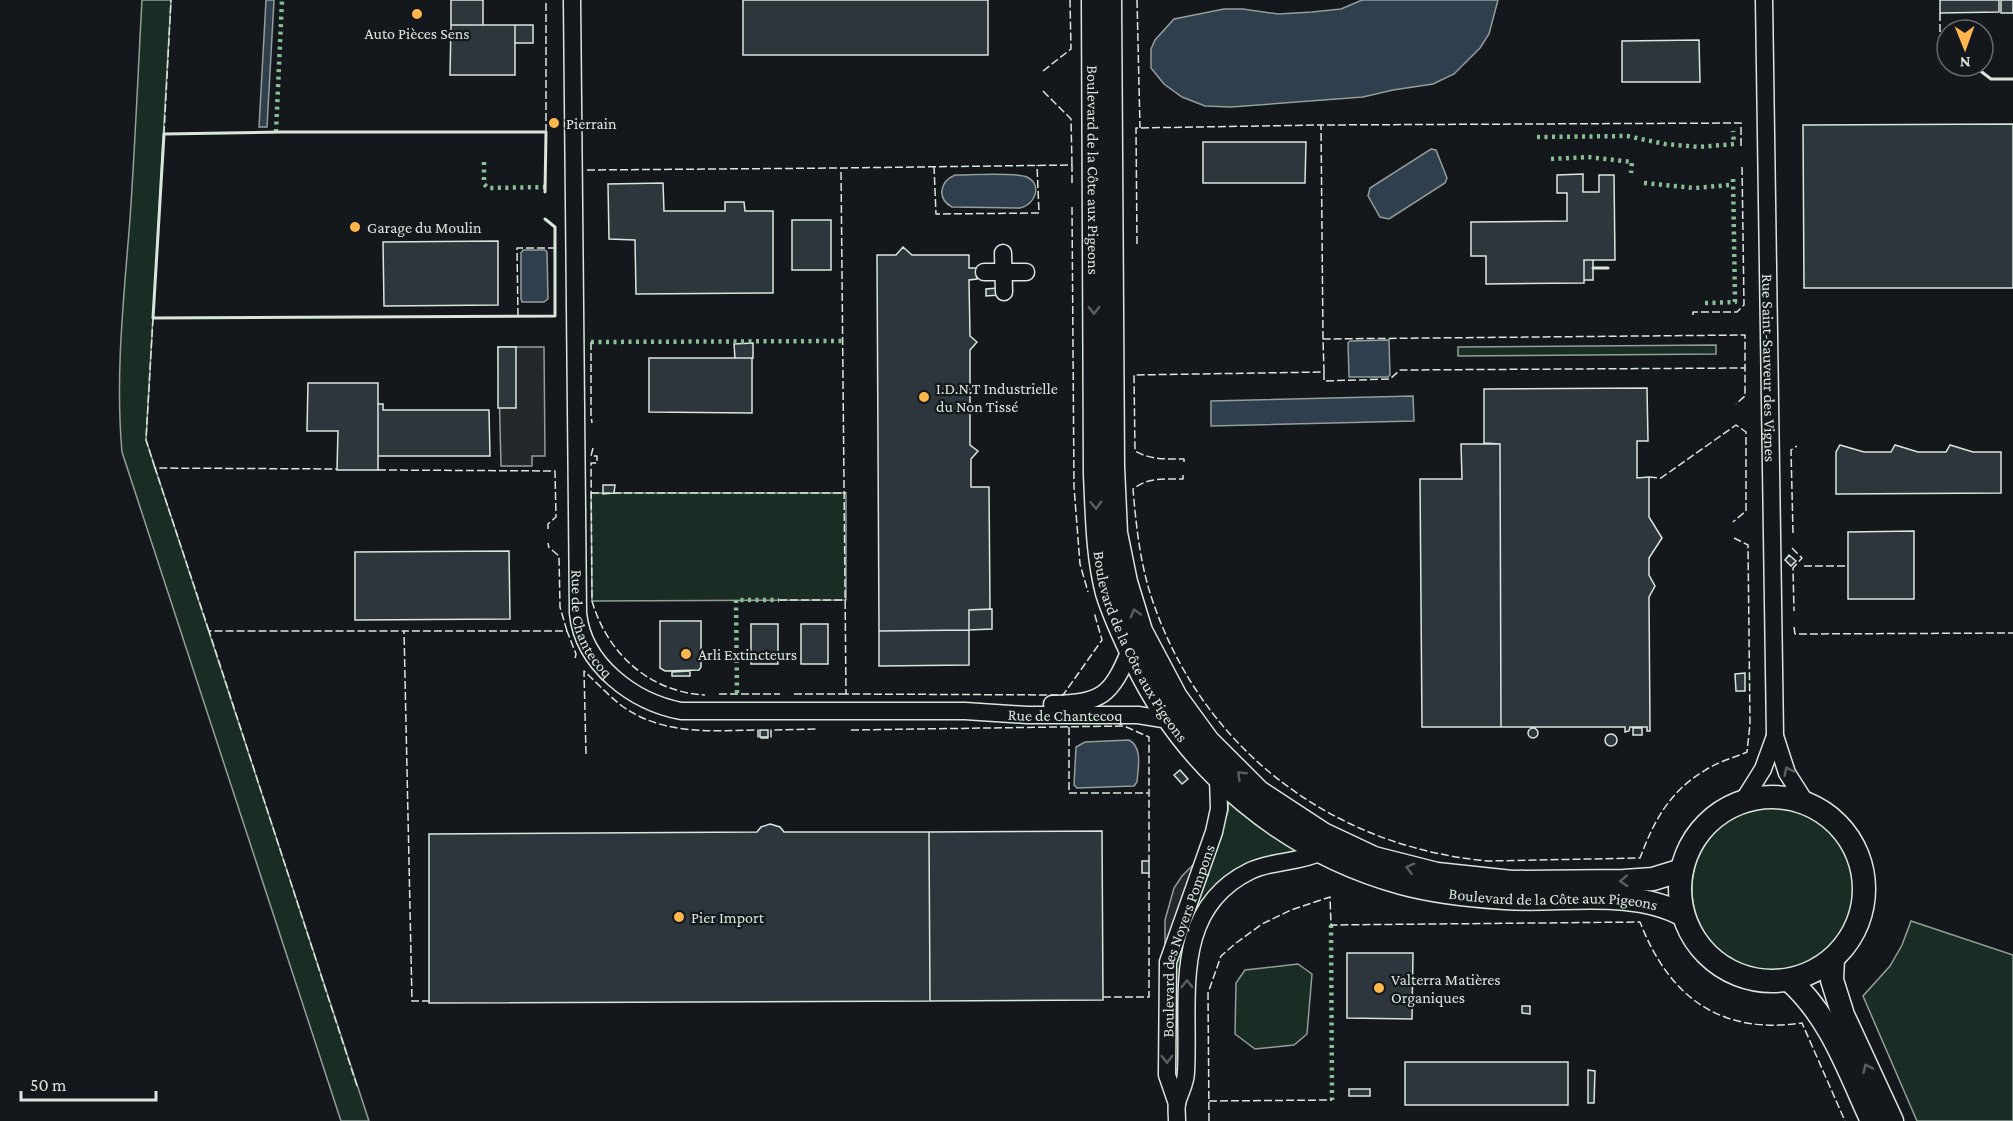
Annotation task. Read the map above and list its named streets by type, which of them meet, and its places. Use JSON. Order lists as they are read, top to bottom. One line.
{"streets":{"street":["Boulevard de la Côte aux Pigeons","Rue Saint-Sauveur des Vignes","Rue de Chantecoq","Boulevard des Noyers Pompons"]},"crossings":[["Boulevard de la Côte aux Pigeons","Rue Saint-Sauveur des Vignes"],["Boulevard de la Côte aux Pigeons","Rue de Chantecoq"],["Boulevard de la Côte aux Pigeons","Boulevard des Noyers Pompons"]],"places":["Auto Pièces Sens","Pierrain","Garage du Moulin","I.D.N.T Industrielle du Non Tissé","Arli Extincteurs","Pier Import","Valterra Matières Organiques"],"scale_bar":"50 m","north":"bottom"}
